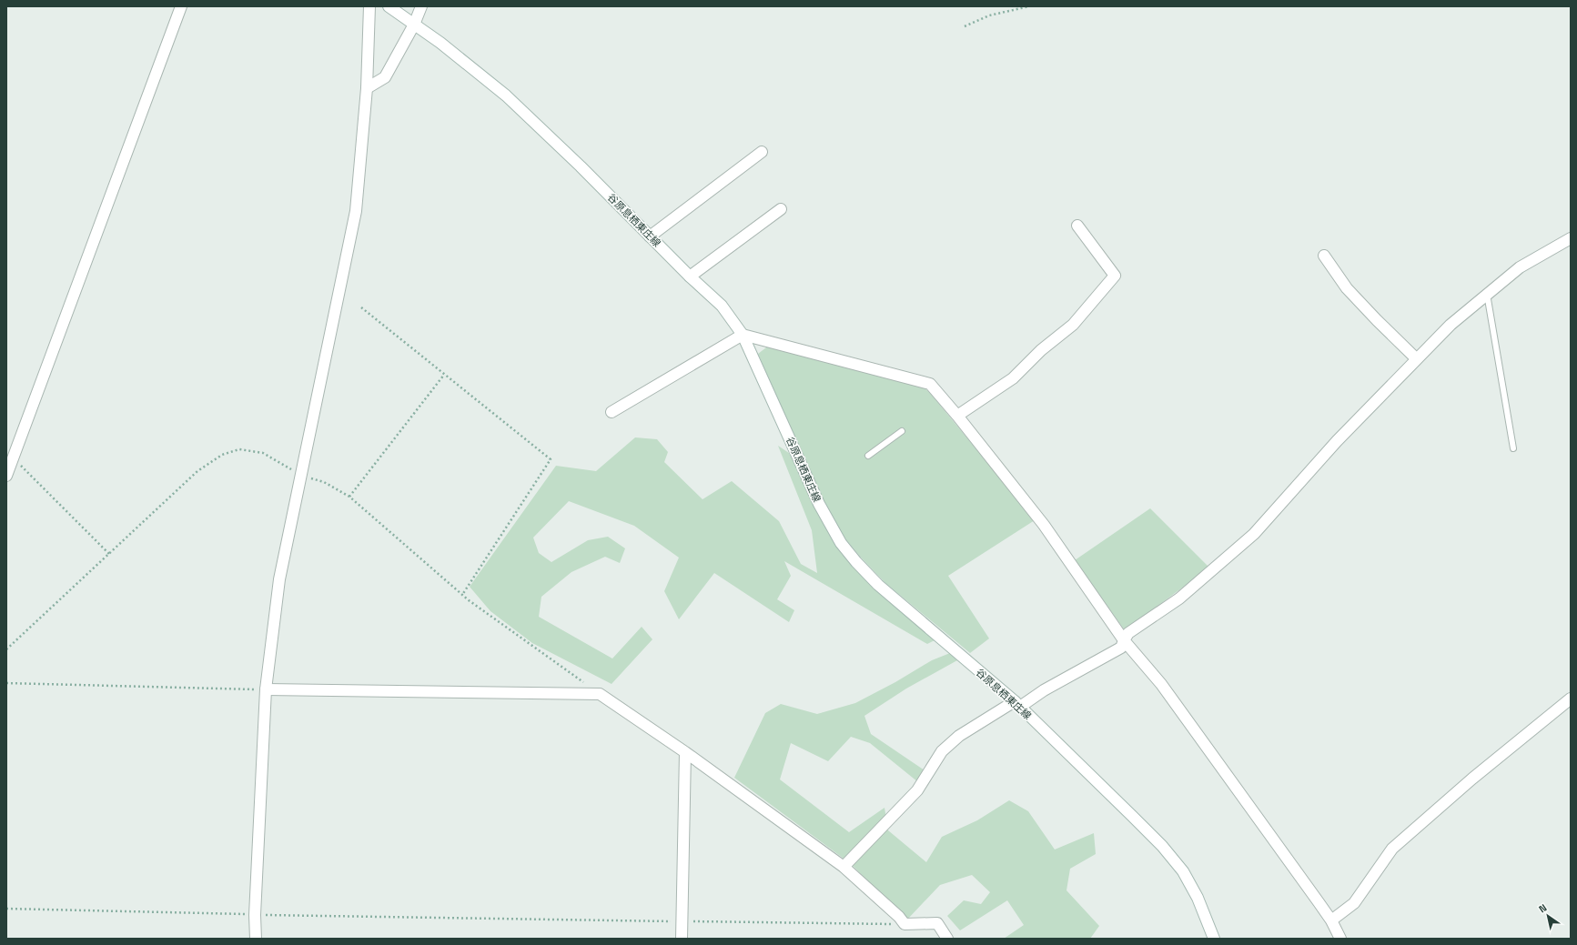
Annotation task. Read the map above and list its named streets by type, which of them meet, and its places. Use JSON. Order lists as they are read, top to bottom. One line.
{"streets":{"street":["谷原息栖東庄線"]},"north":"top left"}
